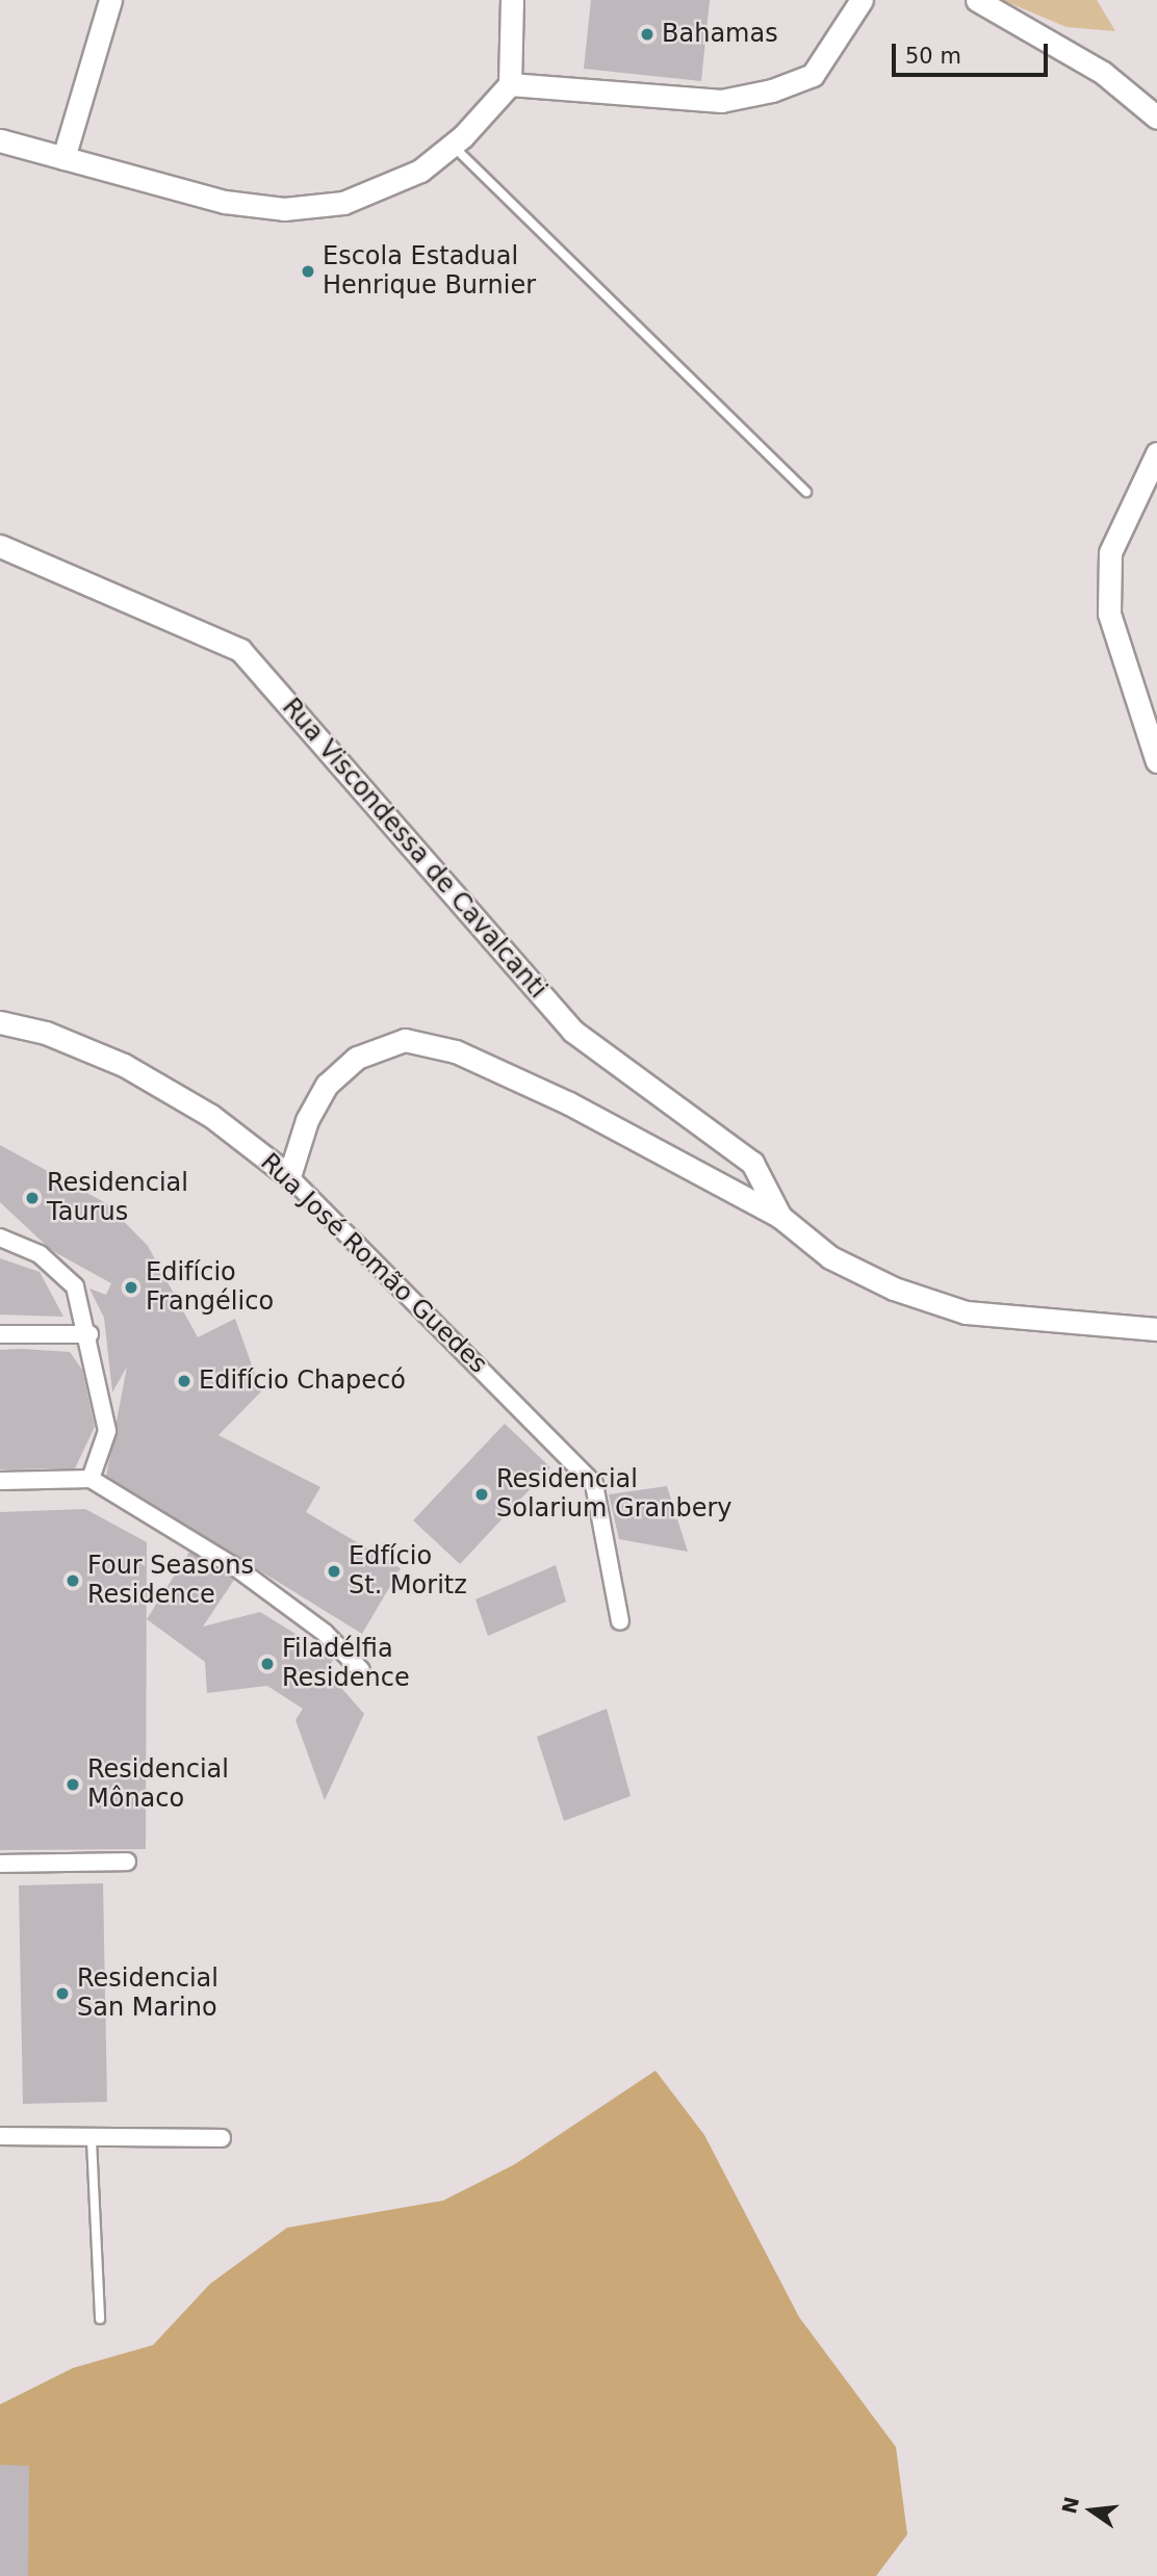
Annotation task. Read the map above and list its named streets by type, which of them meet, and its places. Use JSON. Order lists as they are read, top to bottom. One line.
{"streets":{"street":["Rua Viscondessa de Cavalcanti","Rua José Romão Guedes"]},"places":["Bahamas","Escola Estadual Henrique Burnier","Residencial Taurus","Edifício Frangélico","Edifício Chapecó","Residencial Solarium Granbery","Edfício St. Moritz","Four Seasons Residence","Filadélfia Residence","Residencial Mônaco","Residencial San Marino"],"scale_bar":"50 m","north":"left"}
